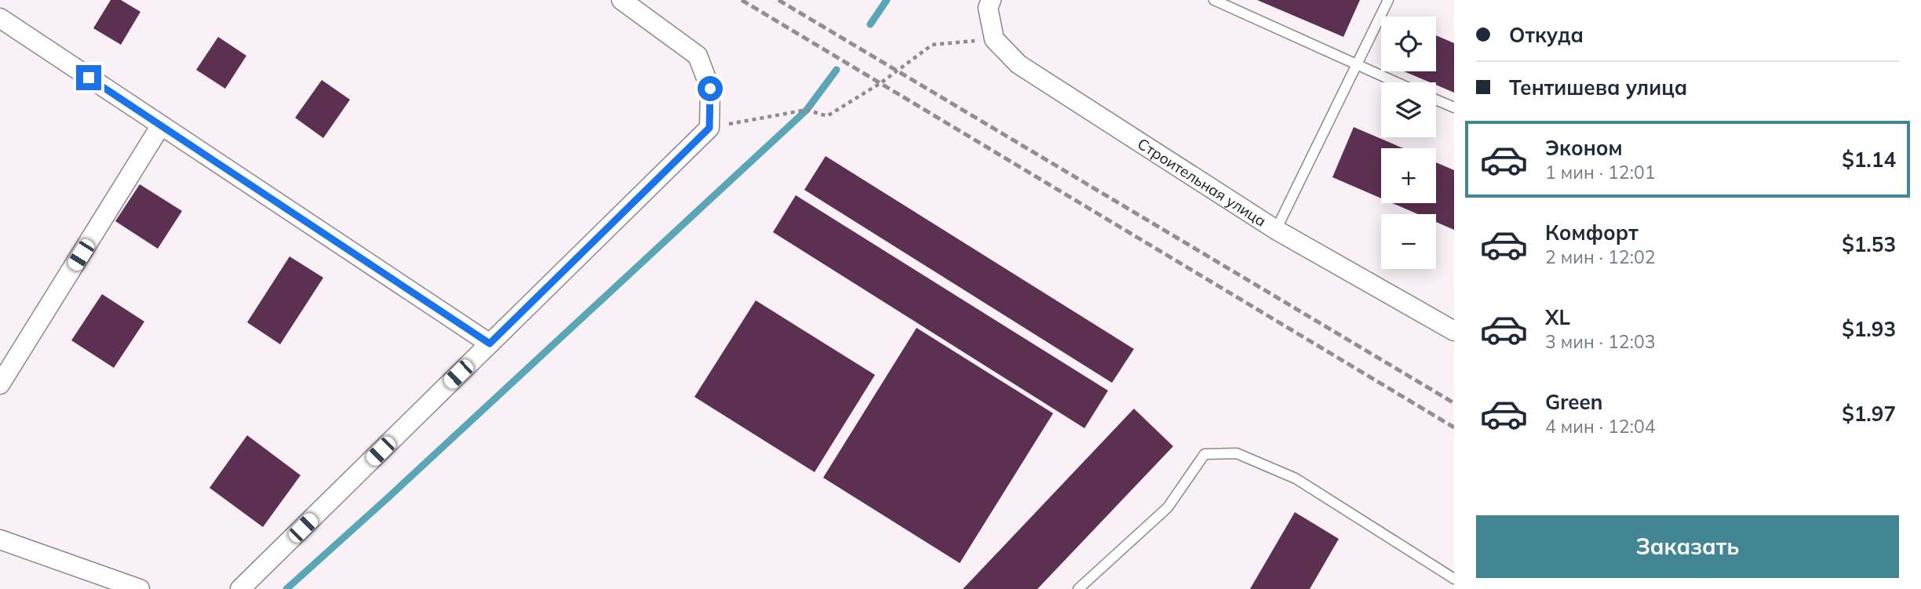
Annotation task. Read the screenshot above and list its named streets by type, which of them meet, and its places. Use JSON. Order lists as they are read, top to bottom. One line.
{"streets":{"street":["Строительная улица"]},"page":{"banner":["Откуда","Тентишева улица"],"map_buttons":["+","−"],"list":[{"name":"Эконом","note":"1 мин · 12:01","value":"$1.14"},{"name":"Комфорт","note":"2 мин · 12:02","value":"$1.53"},{"name":"XL","note":"3 мин · 12:03","value":"$1.93"},{"name":"Green","note":"4 мин · 12:04","value":"$1.97"}],"buttons":"Заказать"}}
